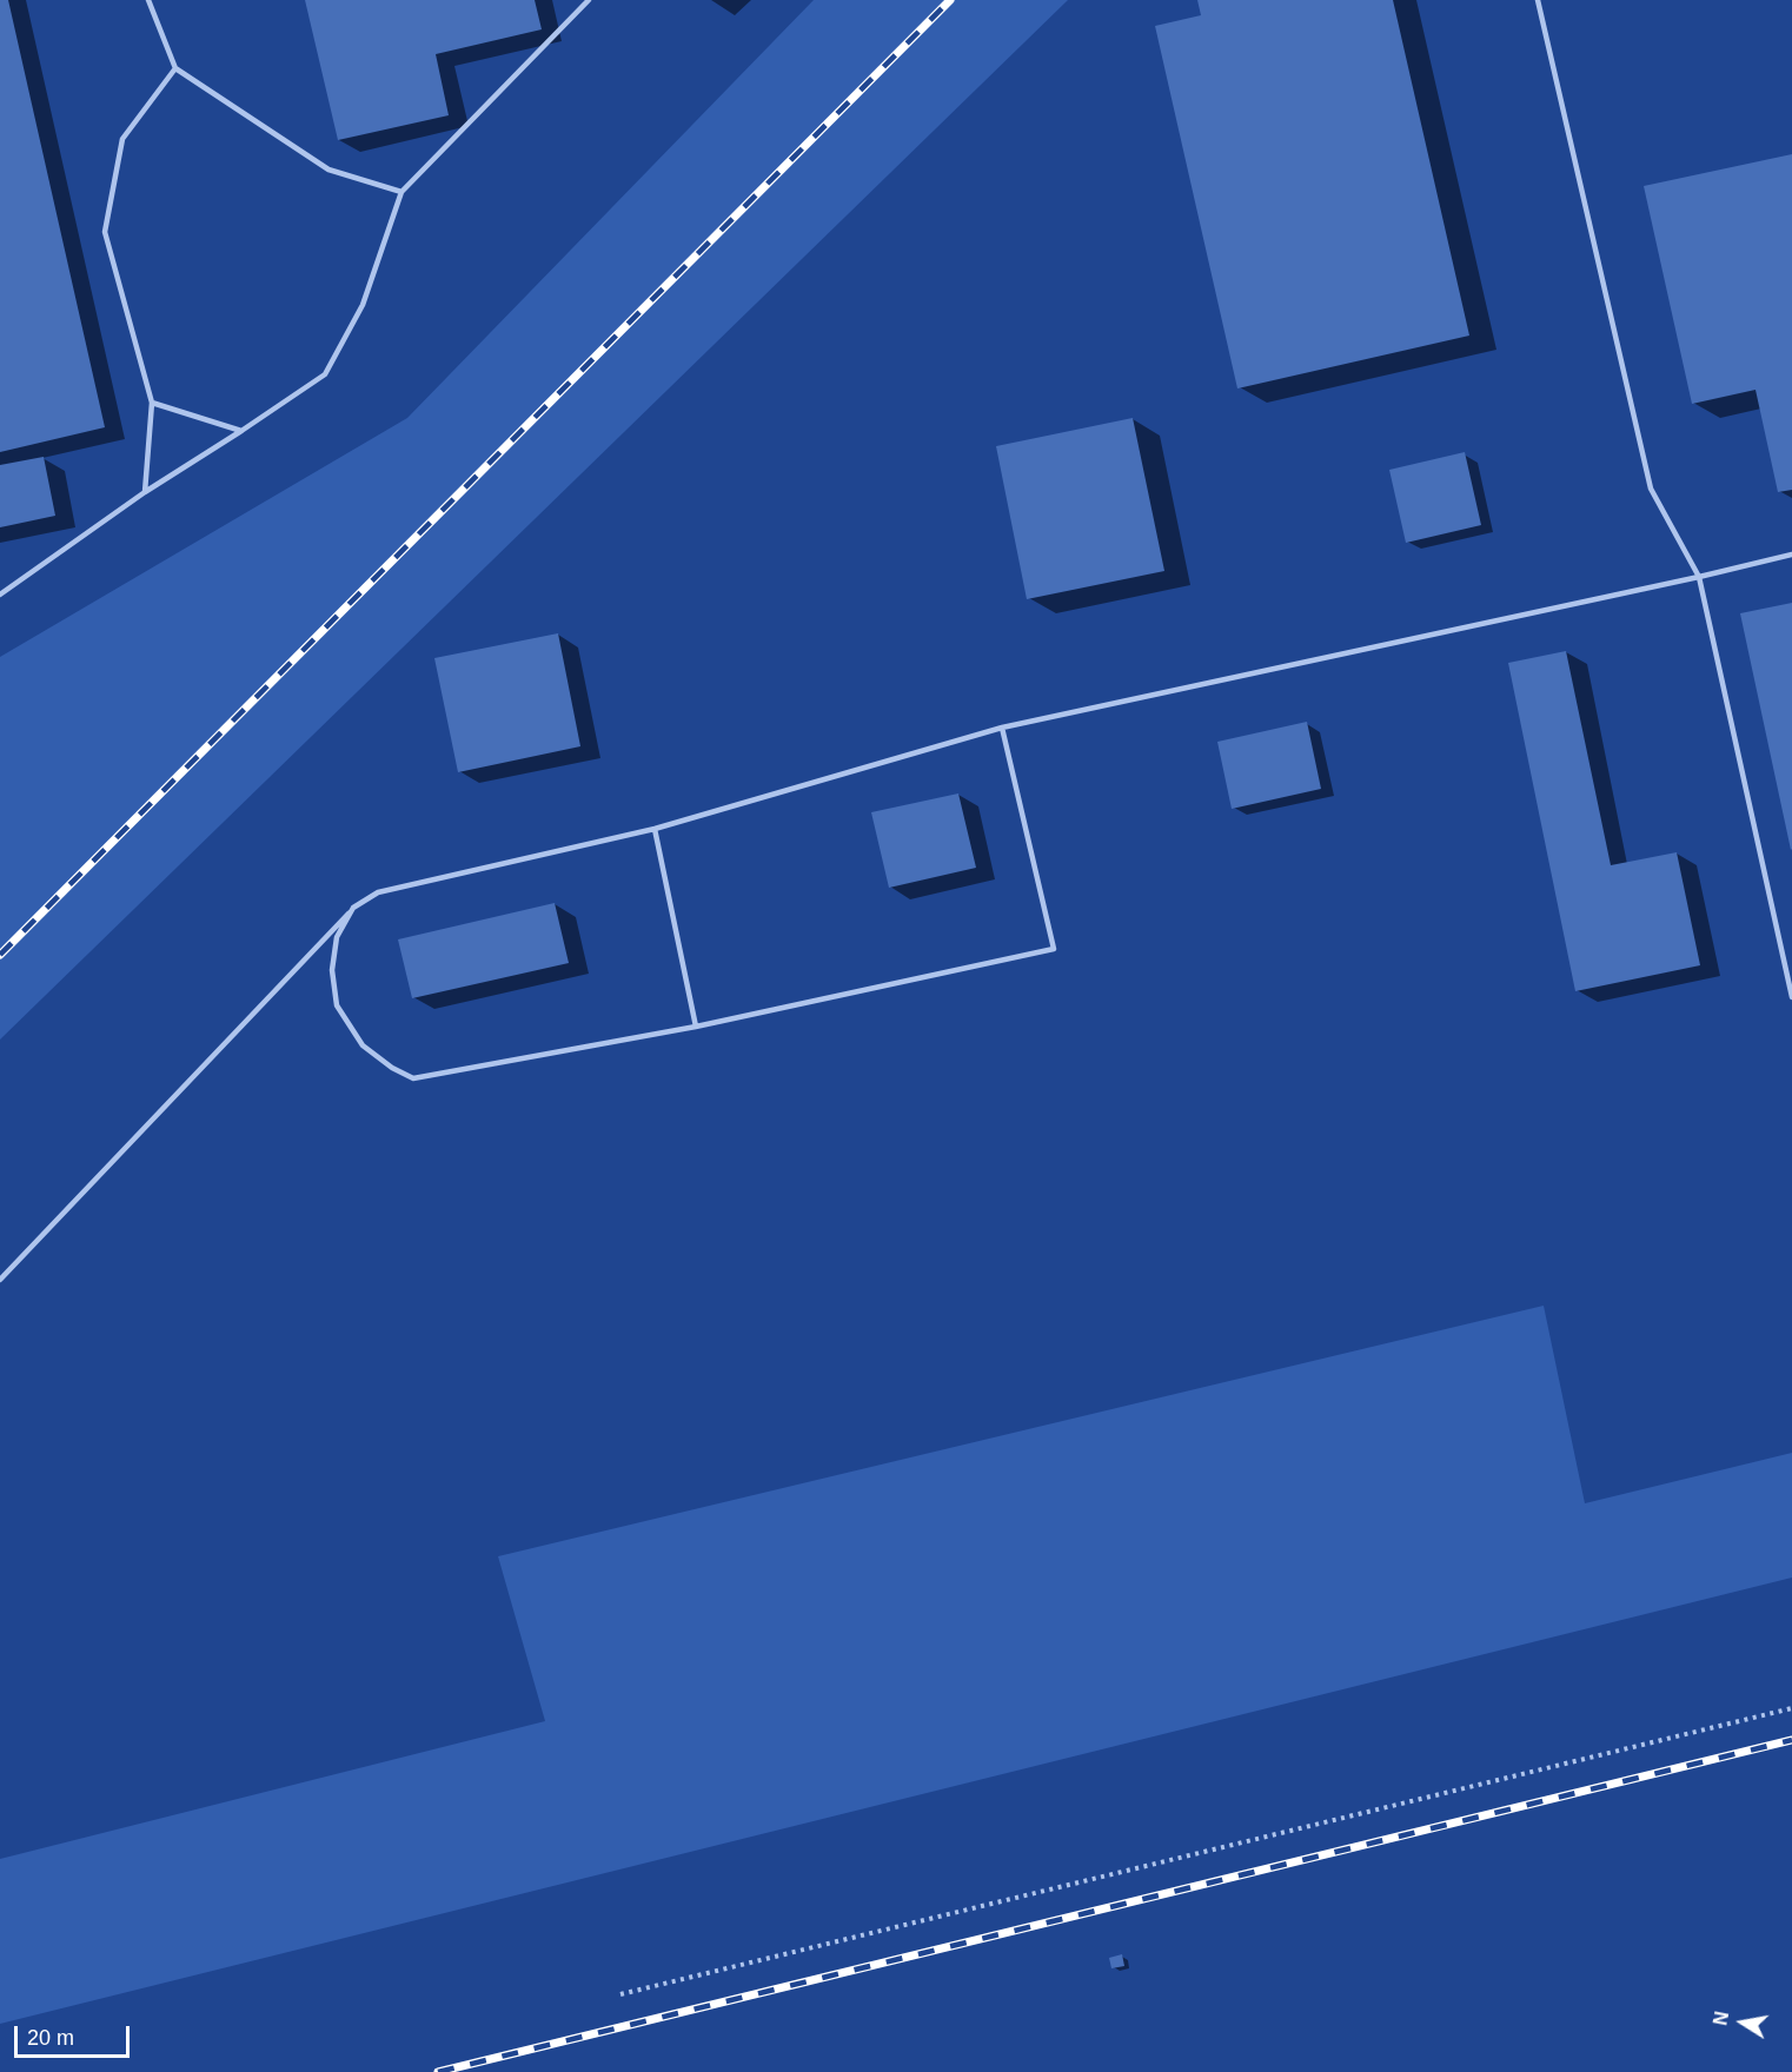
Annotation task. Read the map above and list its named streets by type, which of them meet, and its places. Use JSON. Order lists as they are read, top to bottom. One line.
{"scale_bar":"20 m","north":"left"}
